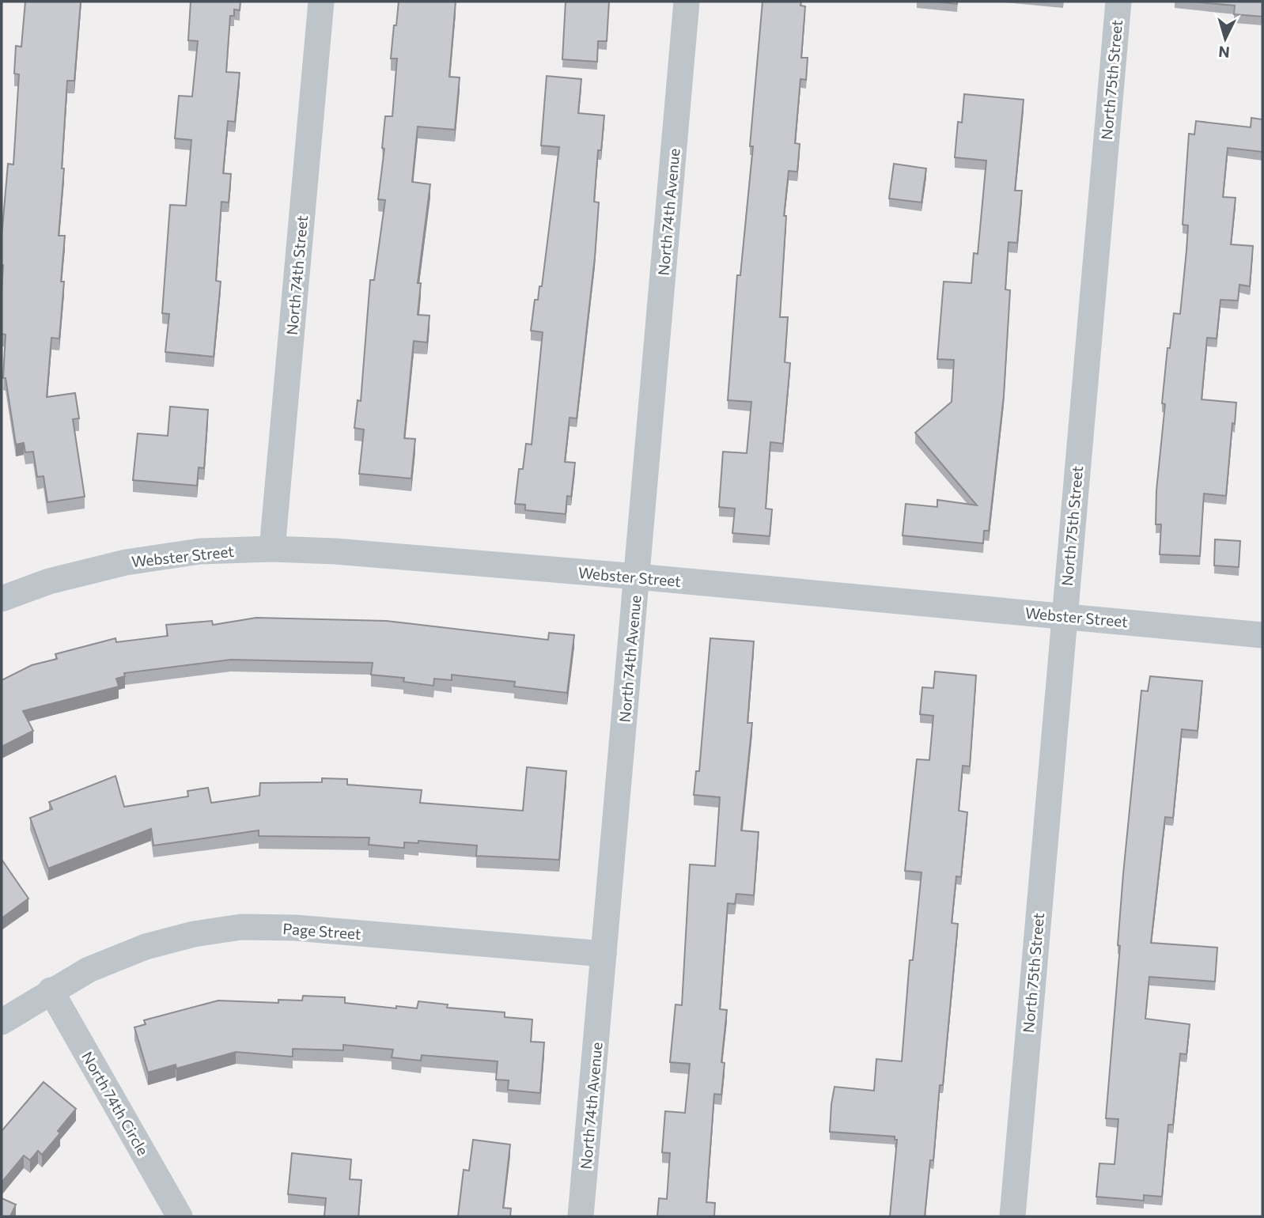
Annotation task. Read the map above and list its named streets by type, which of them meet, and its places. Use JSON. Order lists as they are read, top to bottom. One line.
{"streets":{"street":["North 75th Street","North 74th Avenue","North 74th Street","Webster Street","Page Street","North 74th Circle"]},"crossings":[["North 75th Street","Webster Street"],["North 74th Avenue","Webster Street"],["North 74th Avenue","Page Street"],["North 74th Street","Webster Street"],["Page Street","North 74th Circle"]],"north":"bottom"}
